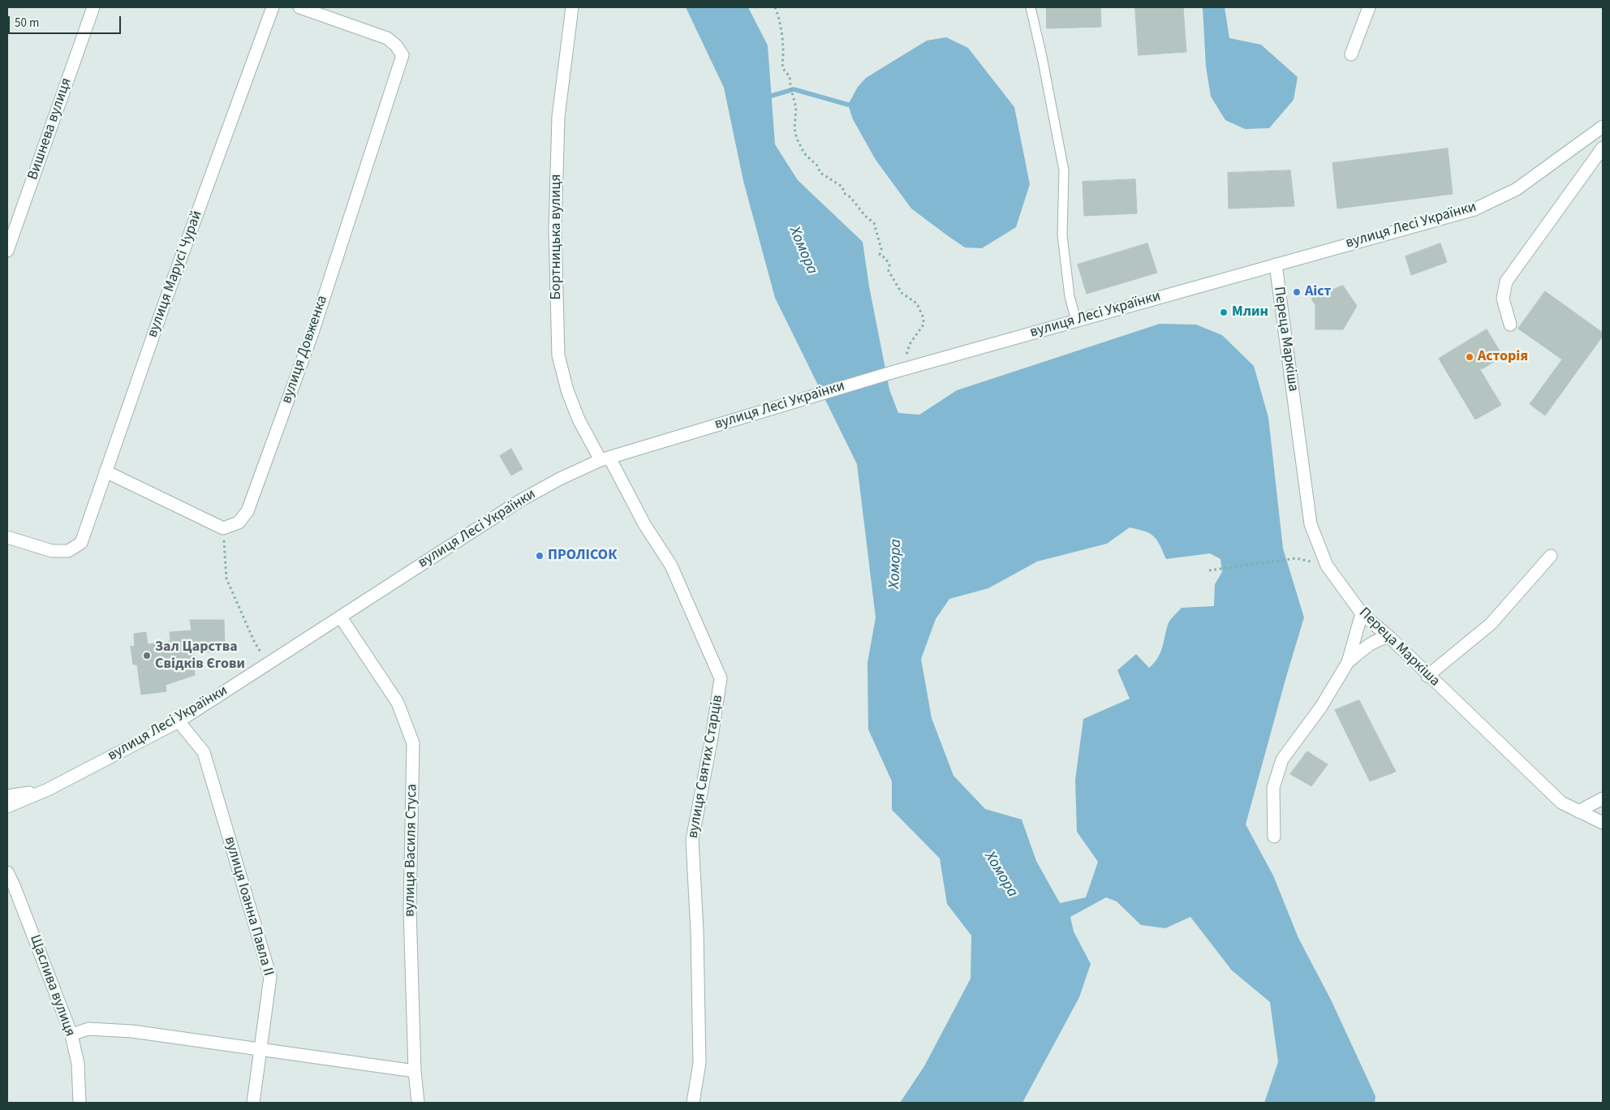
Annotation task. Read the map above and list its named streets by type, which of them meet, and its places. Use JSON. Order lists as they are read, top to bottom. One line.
{"streets":{"street":["Вишнева вулиця","вулиця Лесі Українки","Бортницька вулиця","вулиця Марусі Чурай","Переца Маркіша","вулиця Довженка","вулиця Святих Старців","вулиця Василя Стуса","вулиця Іоанна Павла II","Щаслива вулиця"]},"crossings":[["вулиця Лесі Українки","Бортницька вулиця"],["вулиця Лесі Українки","Переца Маркіша"],["вулиця Лесі Українки","вулиця Святих Старців"],["вулиця Лесі Українки","вулиця Василя Стуса"],["вулиця Лесі Українки","вулиця Іоанна Павла II"],["Бортницька вулиця","вулиця Святих Старців"]],"water":["Хомора"],"places":["Аіст","Млин","Асторія","ПРОЛІСОК","Зал Царства Свідків Єгови"],"scale_bar":"50 m"}
